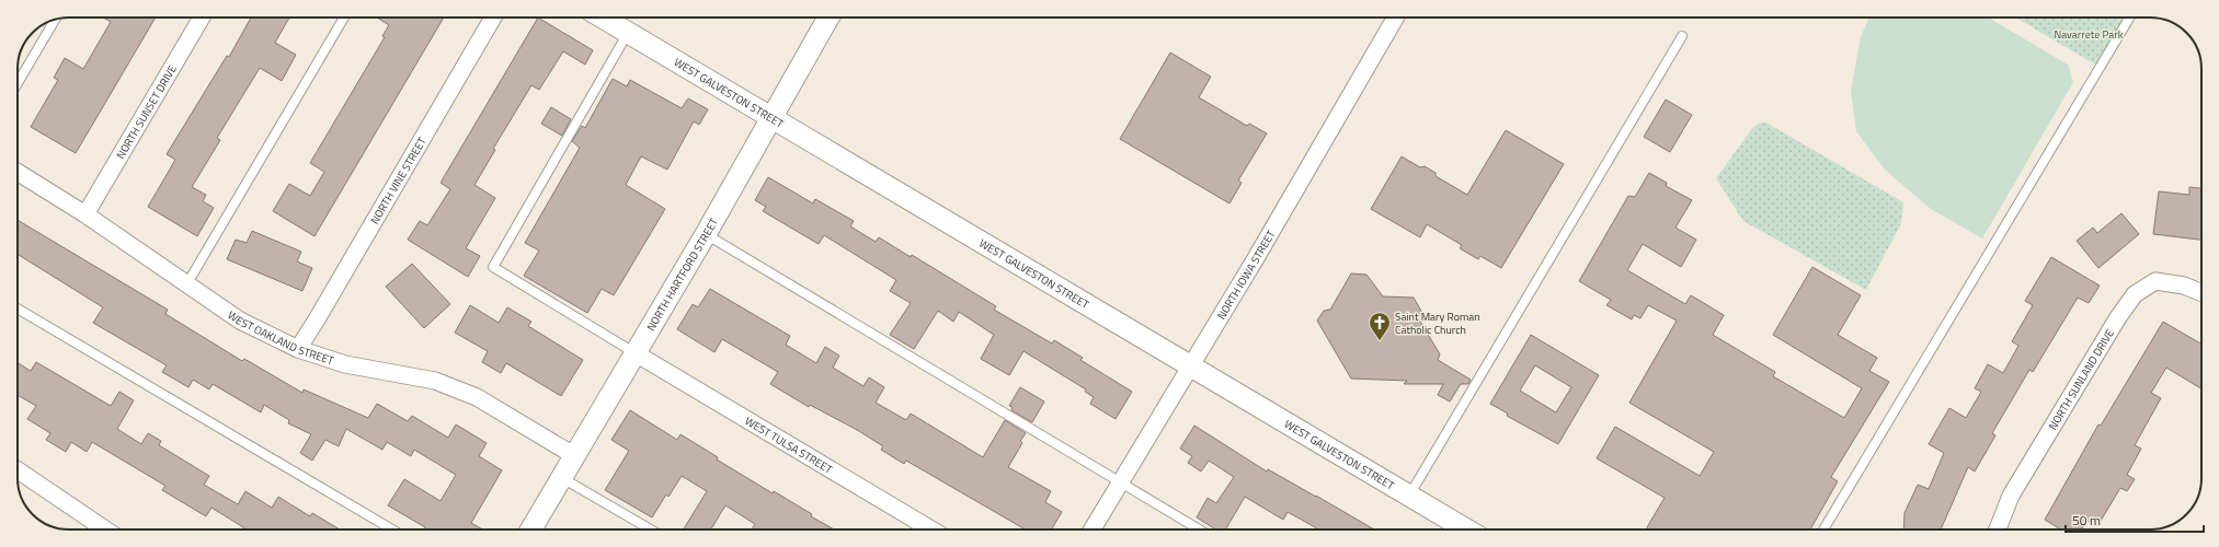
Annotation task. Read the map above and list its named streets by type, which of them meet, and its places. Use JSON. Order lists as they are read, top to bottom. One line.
{"streets":{"street":["WEST GALVESTON STREET","NORTH SUNSET DRIVE","NORTH VINE STREET","NORTH HARTFORD STREET","NORTH IOWA STREET","WEST OAKLAND STREET","NORTH SUNLAND DRIVE","WEST TULSA STREET"]},"crossings":[["WEST GALVESTON STREET","NORTH HARTFORD STREET"],["WEST GALVESTON STREET","NORTH IOWA STREET"],["NORTH SUNSET DRIVE","WEST OAKLAND STREET"],["NORTH VINE STREET","WEST OAKLAND STREET"],["NORTH HARTFORD STREET","WEST OAKLAND STREET"],["NORTH HARTFORD STREET","WEST TULSA STREET"]],"parks":["Navarrete Park"],"places":{"church":["Saint Mary Roman Catholic Church"]},"scale_bar":"50 m"}
